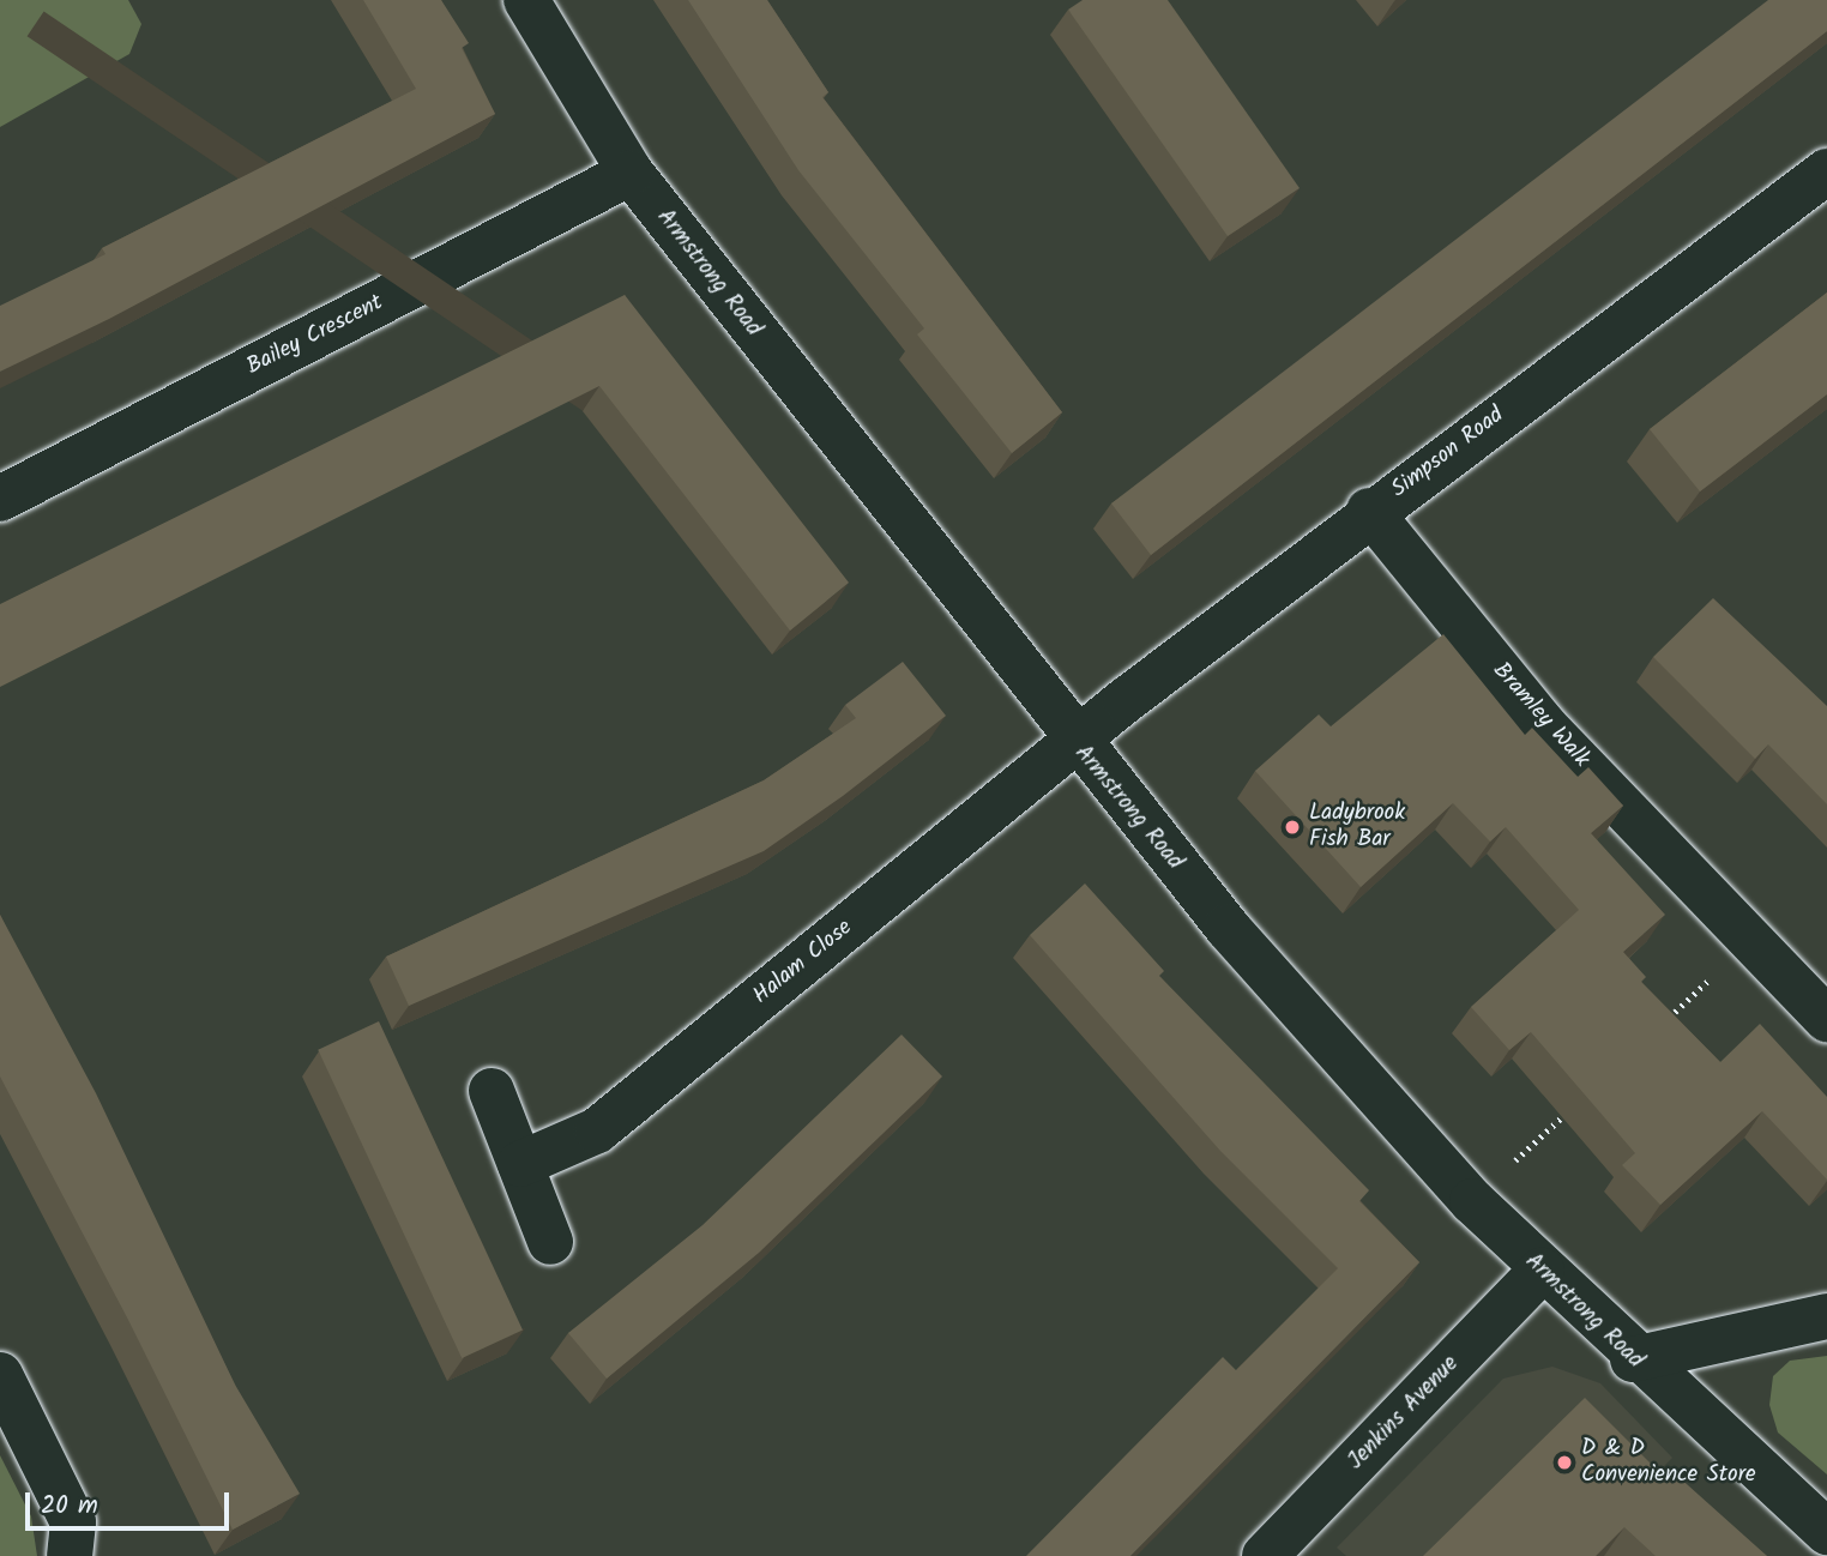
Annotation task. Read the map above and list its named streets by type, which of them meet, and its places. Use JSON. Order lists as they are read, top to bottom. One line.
{"streets":{"street":["Armstrong Road","Bailey Crescent","Simpson Road","Bramley Walk","Halam Close","Jenkins Avenue"]},"crossings":[["Armstrong Road","Bailey Crescent"],["Armstrong Road","Simpson Road"],["Armstrong Road","Halam Close"],["Armstrong Road","Jenkins Avenue"],["Simpson Road","Bramley Walk"],["Simpson Road","Halam Close"]],"places":["Ladybrook Fish Bar","D & D Convenience Store"],"scale_bar":"20 m"}
